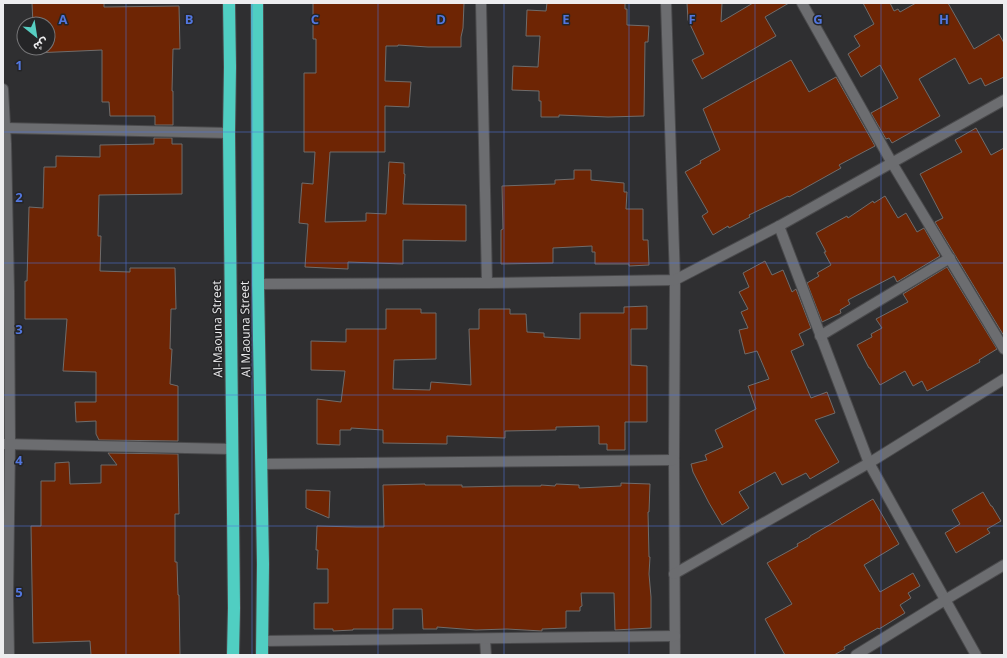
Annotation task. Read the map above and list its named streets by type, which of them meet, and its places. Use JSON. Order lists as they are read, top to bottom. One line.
{"streets":{"highway":["Al-Maouna Street","Al Maouna Street"]},"north":"bottom right","grid":{"columns":["A","B","C","D","E","F","G","H"],"rows":["1","2","3","4","5"]}}
